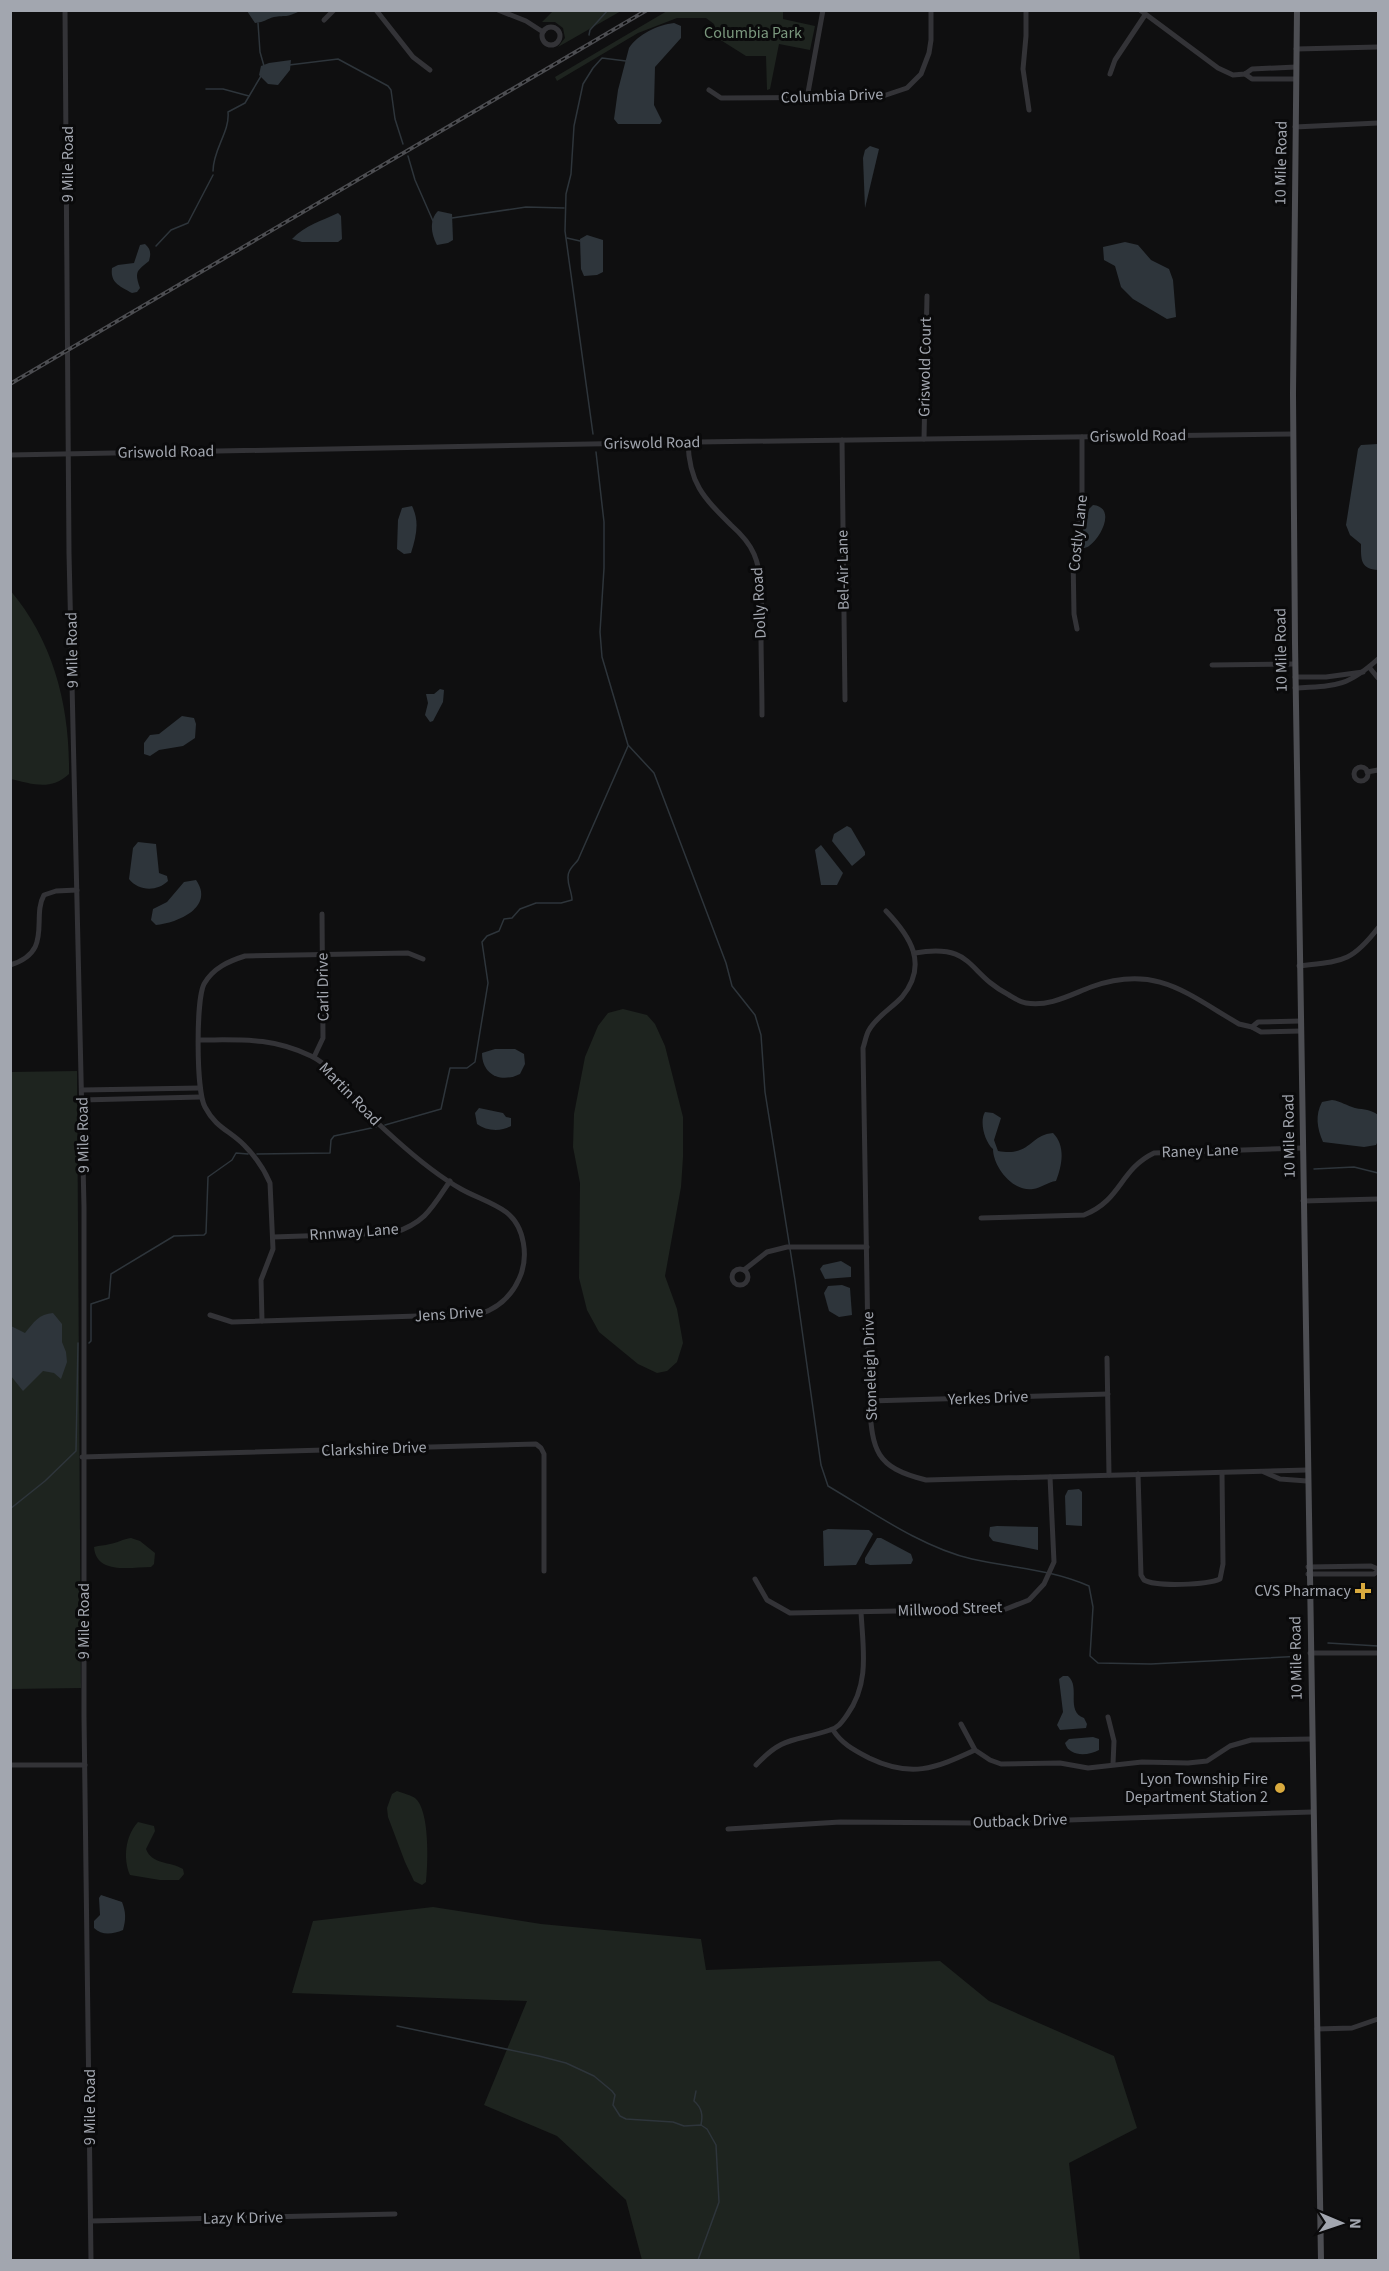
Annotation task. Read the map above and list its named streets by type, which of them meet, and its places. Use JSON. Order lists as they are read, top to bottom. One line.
{"streets":{"main road":["10 Mile Road"],"street":["Columbia Drive","9 Mile Road","Griswold Court","Griswold Road","Costly Lane","Bel-Air Lane","Dolly Road","Carli Drive","Martin Road","Raney Lane","Rnnway Lane","Jens Drive","Stoneleigh Drive","Yerkes Drive","Clarkshire Drive","Millwood Street","Outback Drive","Lazy K Drive"]},"crossings":[["10 Mile Road","Griswold Road"],["10 Mile Road","Raney Lane"],["10 Mile Road","Stoneleigh Drive"],["10 Mile Road","Outback Drive"],["9 Mile Road","Griswold Road"],["9 Mile Road","Clarkshire Drive"],["9 Mile Road","Lazy K Drive"],["Griswold Court","Griswold Road"],["Griswold Road","Costly Lane"],["Griswold Road","Bel-Air Lane"],["Griswold Road","Dolly Road"],["Carli Drive","Martin Road"],["Martin Road","Rnnway Lane"],["Martin Road","Jens Drive"],["Rnnway Lane","Jens Drive"],["Stoneleigh Drive","Yerkes Drive"],["Stoneleigh Drive","Millwood Street"]],"parks":["Columbia Park"],"places":{"health":["CVS Pharmacy"],"other":["Lyon Township Fire Department Station 2"]},"north":"right"}
